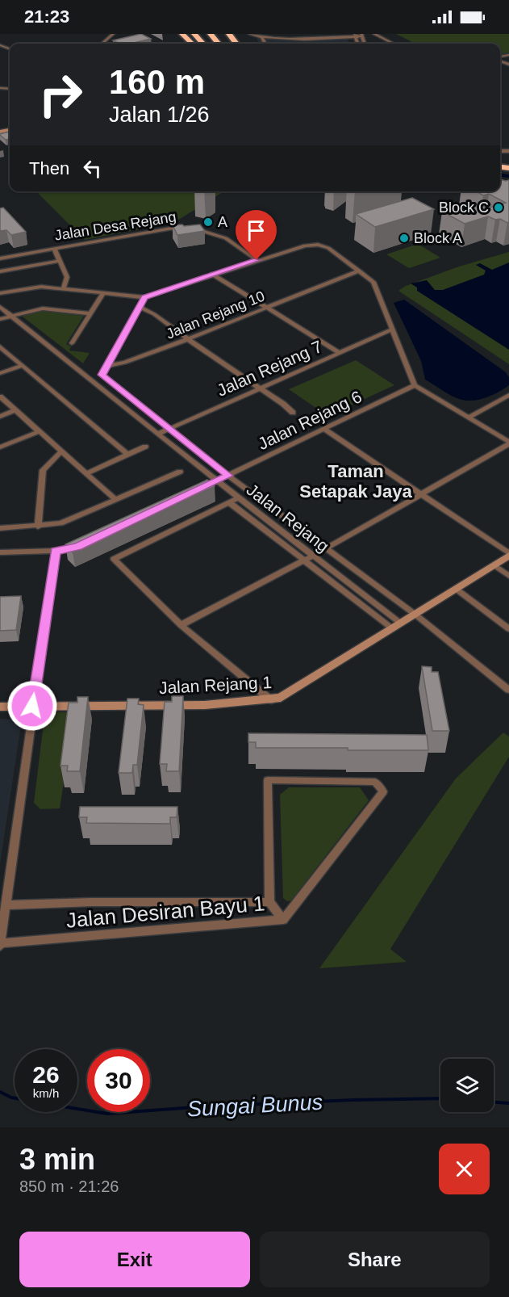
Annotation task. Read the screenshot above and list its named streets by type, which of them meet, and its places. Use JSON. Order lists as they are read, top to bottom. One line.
{"streets":{"street":["Jalan Desa Rejang","Jalan Rejang 10","Jalan Rejang 7","Jalan Rejang 6","Jalan Rejang","Jalan Rejang 1","Jalan Desiran Bayu 1"]},"crossings":[["Jalan Rejang 7","Jalan Rejang"],["Jalan Rejang 6","Jalan Rejang"],["Jalan Rejang","Jalan Rejang 1"]],"districts":["Taman Setapak Jaya"],"water":["Sungai Bunus"],"places":["Block C","A","Block A"],"page":{"status":"21:23","turn":["160 m","Jalan 1/26"],"then":"Then","speed":"26 km/h","limit":"30","heading":["3 min","850 m · 21:26"],"buttons":["Exit","Share"]}}
